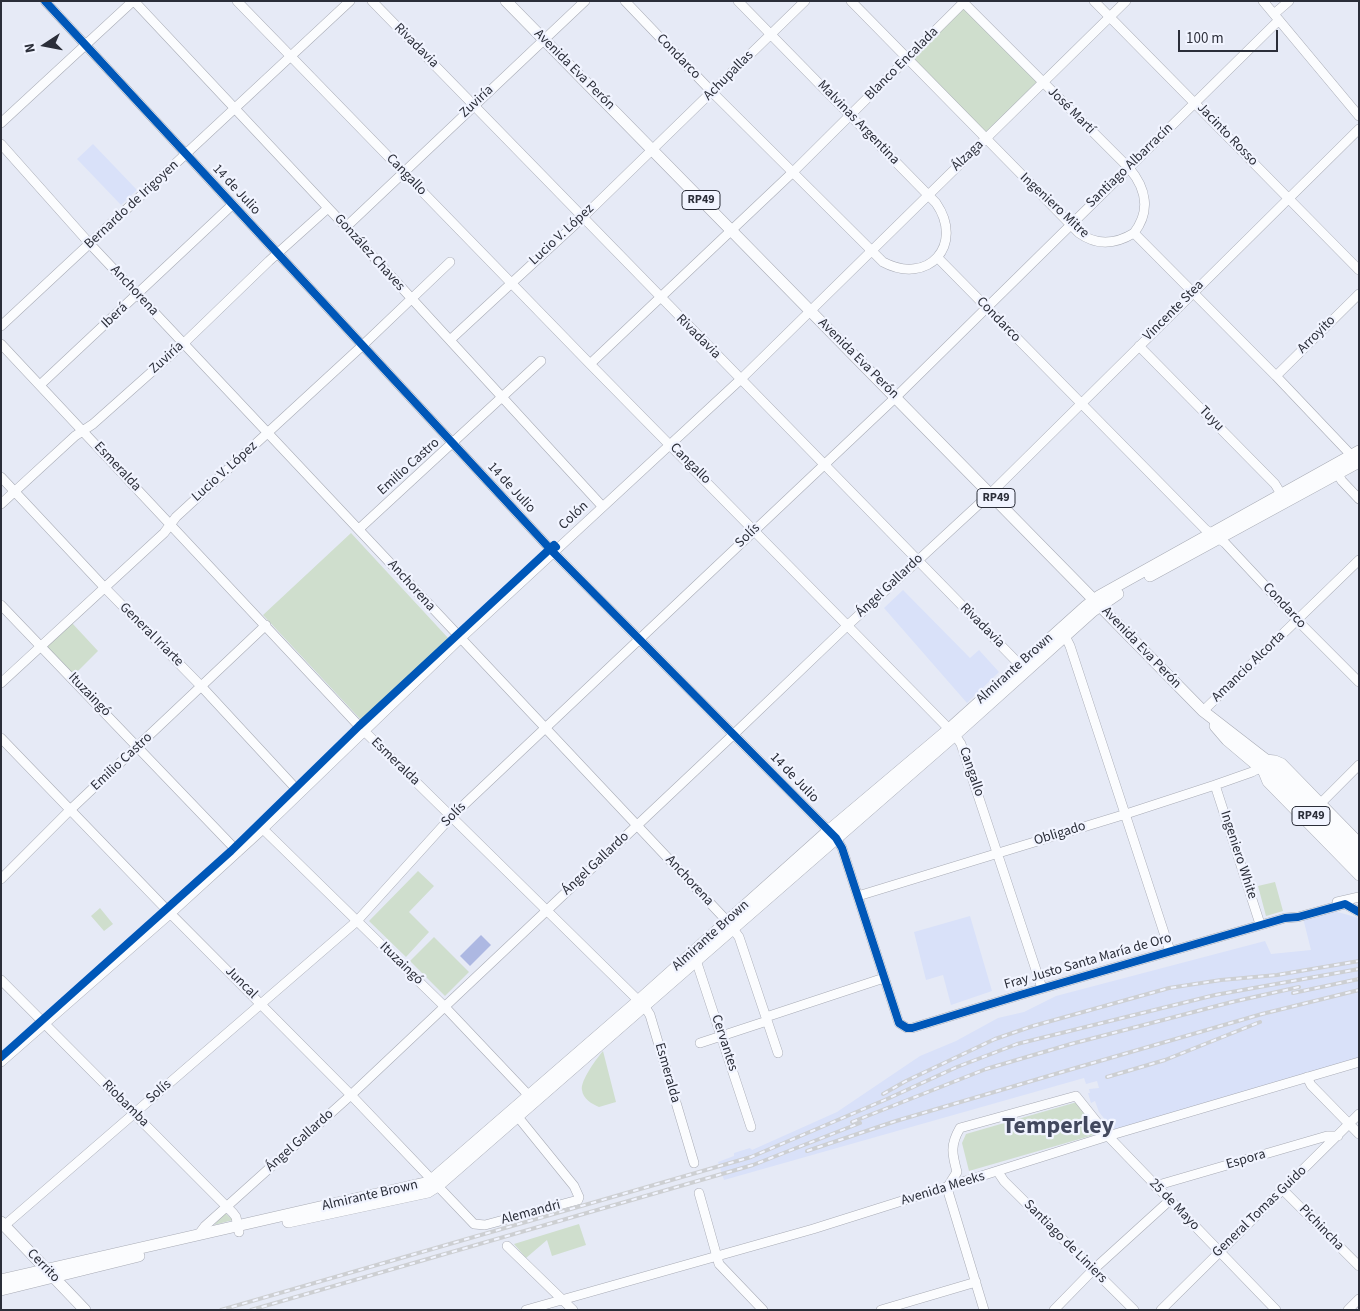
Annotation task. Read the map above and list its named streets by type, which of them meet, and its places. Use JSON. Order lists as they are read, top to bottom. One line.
{"streets":{"main road":["Avenida Eva Perón","RP49","Almirante Brown","Cerrito"],"street":["Rivadavia","Condarco","Blanco Encalada","Achupallas","Zuviría","José Martí","Malvinas Argentina","Jacinto Rosso","Álzaga","Santiago Albarracín","Cangallo","14 de Julio","Bernardo de Irigoyen","Ingeniero Mitre","Lucio V. López","González Chaves","Anchorena","Vincente Stea","Iberá","Arroyito","Tuyu","Esmeralda","Emilio Castro","Colón","Solís","Ángel Gallardo","General Iriarte","Amancio Alcorta","Ituzaingó","Obligado","Ingeniero White","Fray Justo Santa María de Oro","Juncal","Cervantes","Riobamba","Espora","Avenida Meeks","25 de Mayo","General Tomas Guido","Alemandri","Pichincha","Santiago de Liniers"]},"crossings":[["Rivadavia","Zuviría"],["Rivadavia","Lucio V. López"],["Rivadavia","Colón"],["Rivadavia","Solís"],["Rivadavia","Ángel Gallardo"],["Rivadavia","Almirante Brown"],["Condarco","Blanco Encalada"],["Condarco","Achupallas"],["Condarco","Malvinas Argentina"],["Condarco","Álzaga"],["Condarco","Santiago Albarracín"],["Condarco","Vincente Stea"],["Condarco","Amancio Alcorta"],["Condarco","Almirante Brown"],["Blanco Encalada","Avenida Eva Perón"],["Blanco Encalada","José Martí"],["Blanco Encalada","Malvinas Argentina"],["Blanco Encalada","Ingeniero Mitre"],["Avenida Eva Perón","Achupallas"],["Avenida Eva Perón","Zuviría"],["Avenida Eva Perón","Álzaga"],["Avenida Eva Perón","Santiago Albarracín"],["Avenida Eva Perón","RP49"],["Avenida Eva Perón","Lucio V. López"],["Avenida Eva Perón","Vincente Stea"],["Avenida Eva Perón","Colón"],["Avenida Eva Perón","Solís"],["Avenida Eva Perón","Ángel Gallardo"],["Avenida Eva Perón","Amancio Alcorta"],["Avenida Eva Perón","Almirante Brown"],["Achupallas","Malvinas Argentina"],["Achupallas","Lucio V. López"],["Zuviría","Cangallo"],["Zuviría","14 de Julio"],["Zuviría","González Chaves"],["Zuviría","Anchorena"],["Zuviría","Esmeralda"],["Zuviría","General Iriarte"],["José Martí","Álzaga"],["José Martí","Santiago Albarracín"],["José Martí","Ingeniero Mitre"],["Malvinas Argentina","Álzaga"],["Jacinto Rosso","Álzaga"],["Jacinto Rosso","Santiago Albarracín"],["Jacinto Rosso","Vincente Stea"],["Álzaga","Ingeniero Mitre"],["Álzaga","Colón"],["Santiago Albarracín","Ingeniero Mitre"],["Santiago Albarracín","Solís"],["Cangallo","Bernardo de Irigoyen"],["Cangallo","Lucio V. López"],["Cangallo","Colón"],["Cangallo","Solís"],["Cangallo","Ángel Gallardo"],["Cangallo","Almirante Brown"],["Cangallo","Obligado"],["Cangallo","Fray Justo Santa María de Oro"],["14 de Julio","Bernardo de Irigoyen"],["14 de Julio","Lucio V. López"],["14 de Julio","Iberá"],["14 de Julio","Emilio Castro"],["14 de Julio","Colón"],["14 de Julio","Solís"],["14 de Julio","Ángel Gallardo"],["14 de Julio","Almirante Brown"],["14 de Julio","Obligado"],["14 de Julio","Fray Justo Santa María de Oro"],["RP49","Amancio Alcorta"],["RP49","Obligado"],["Bernardo de Irigoyen","González Chaves"],["Bernardo de Irigoyen","Anchorena"],["Lucio V. López","González Chaves"],["Lucio V. López","Anchorena"],["Lucio V. López","Esmeralda"],["Lucio V. López","General Iriarte"],["Lucio V. López","Ituzaingó"],["González Chaves","Emilio Castro"],["González Chaves","Colón"],["Anchorena","Iberá"],["Anchorena","Emilio Castro"],["Anchorena","Colón"],["Anchorena","Solís"],["Anchorena","Ángel Gallardo"],["Anchorena","Almirante Brown"],["Vincente Stea","Tuyu"],["Vincente Stea","Ángel Gallardo"],["Iberá","Esmeralda"],["Tuyu","Almirante Brown"],["Esmeralda","Emilio Castro"],["Esmeralda","Colón"],["Esmeralda","Solís"],["Esmeralda","Ángel Gallardo"],["Esmeralda","Almirante Brown"],["Emilio Castro","General Iriarte"],["Emilio Castro","Ituzaingó"],["Emilio Castro","Juncal"],["Colón","General Iriarte"],["Colón","Ituzaingó"],["Colón","Juncal"],["Colón","Riobamba"],["Solís","Ituzaingó"],["Solís","Juncal"],["Solís","Riobamba"],["Solís","Cerrito"],["Ángel Gallardo","Almirante Brown"],["Ángel Gallardo","Ituzaingó"],["Ángel Gallardo","Juncal"],["Ángel Gallardo","Riobamba"],["Almirante Brown","Ituzaingó"],["Almirante Brown","Juncal"],["Almirante Brown","Cervantes"],["Almirante Brown","Riobamba"],["Almirante Brown","Alemandri"],["Almirante Brown","Cerrito"],["Obligado","Ingeniero White"],["Ingeniero White","Fray Justo Santa María de Oro"],["Juncal","Alemandri"],["Espora","25 de Mayo"],["Espora","General Tomas Guido"],["Avenida Meeks","25 de Mayo"],["Avenida Meeks","Santiago de Liniers"],["25 de Mayo","General Tomas Guido"],["General Tomas Guido","Pichincha"]],"districts":["Temperley"],"scale_bar":"100 m","north":"left"}
